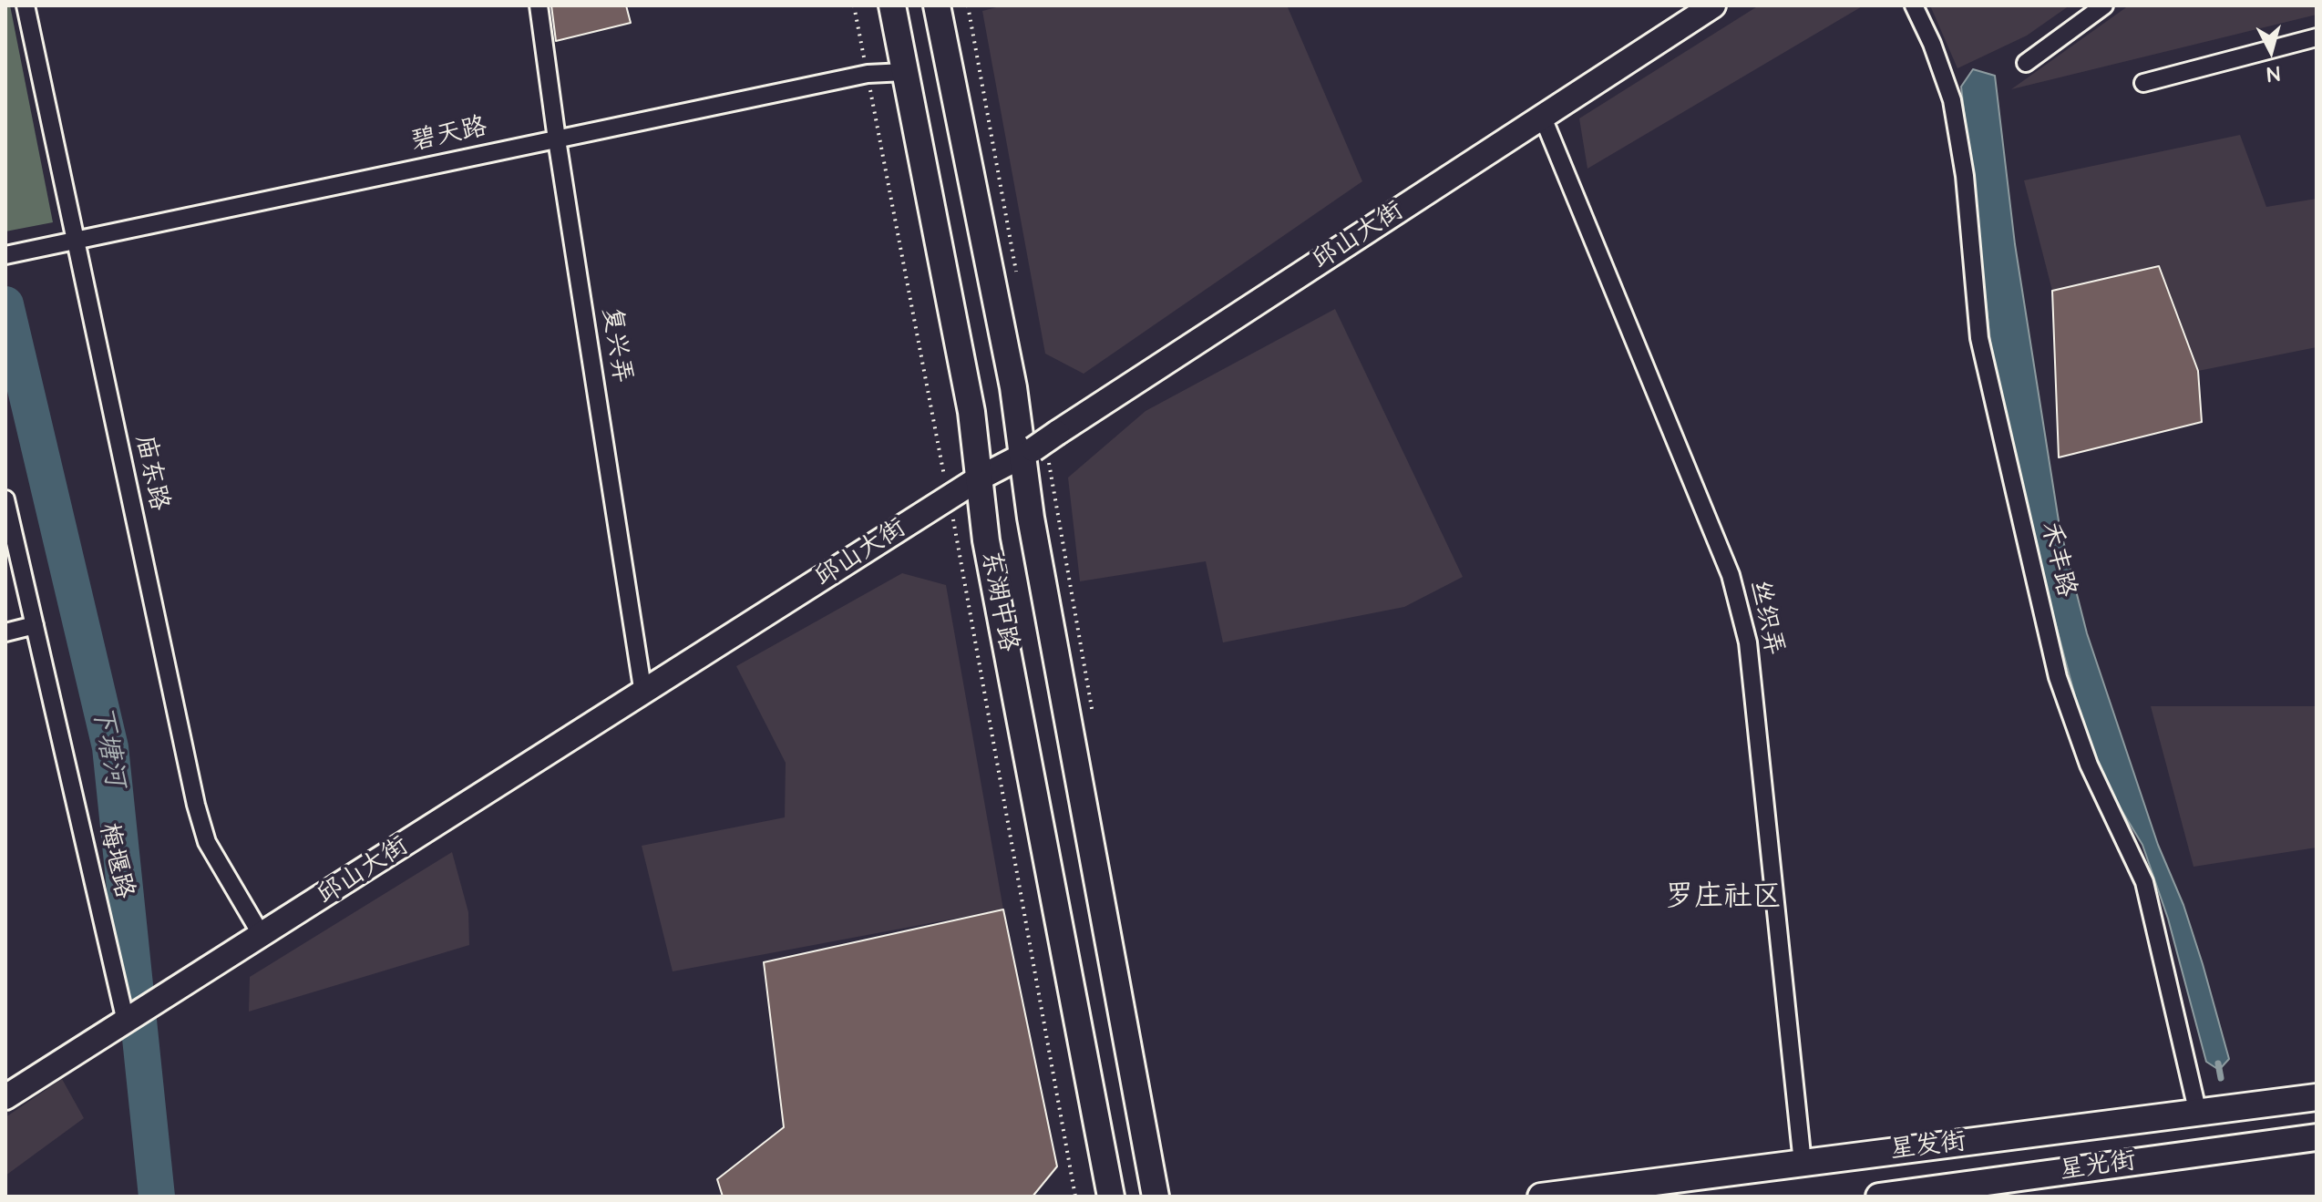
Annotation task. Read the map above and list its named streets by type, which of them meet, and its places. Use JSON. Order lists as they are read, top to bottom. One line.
{"streets":{"main road":["邱山大街","东湖中路","星发街","星光街"],"street":["碧天路","复兴弄","庙东路","禾丰路","丝织弄","梅堰路"]},"crossings":[["碧天路","复兴弄"],["碧天路","庙东路"],["碧天路","东湖中路"],["邱山大街","复兴弄"],["邱山大街","庙东路"],["邱山大街","东湖中路"],["邱山大街","丝织弄"],["邱山大街","梅堰路"],["禾丰路","星发街"],["丝织弄","星发街"]],"districts":["罗庄社区"],"water":["下塘河"],"north":"bottom"}
